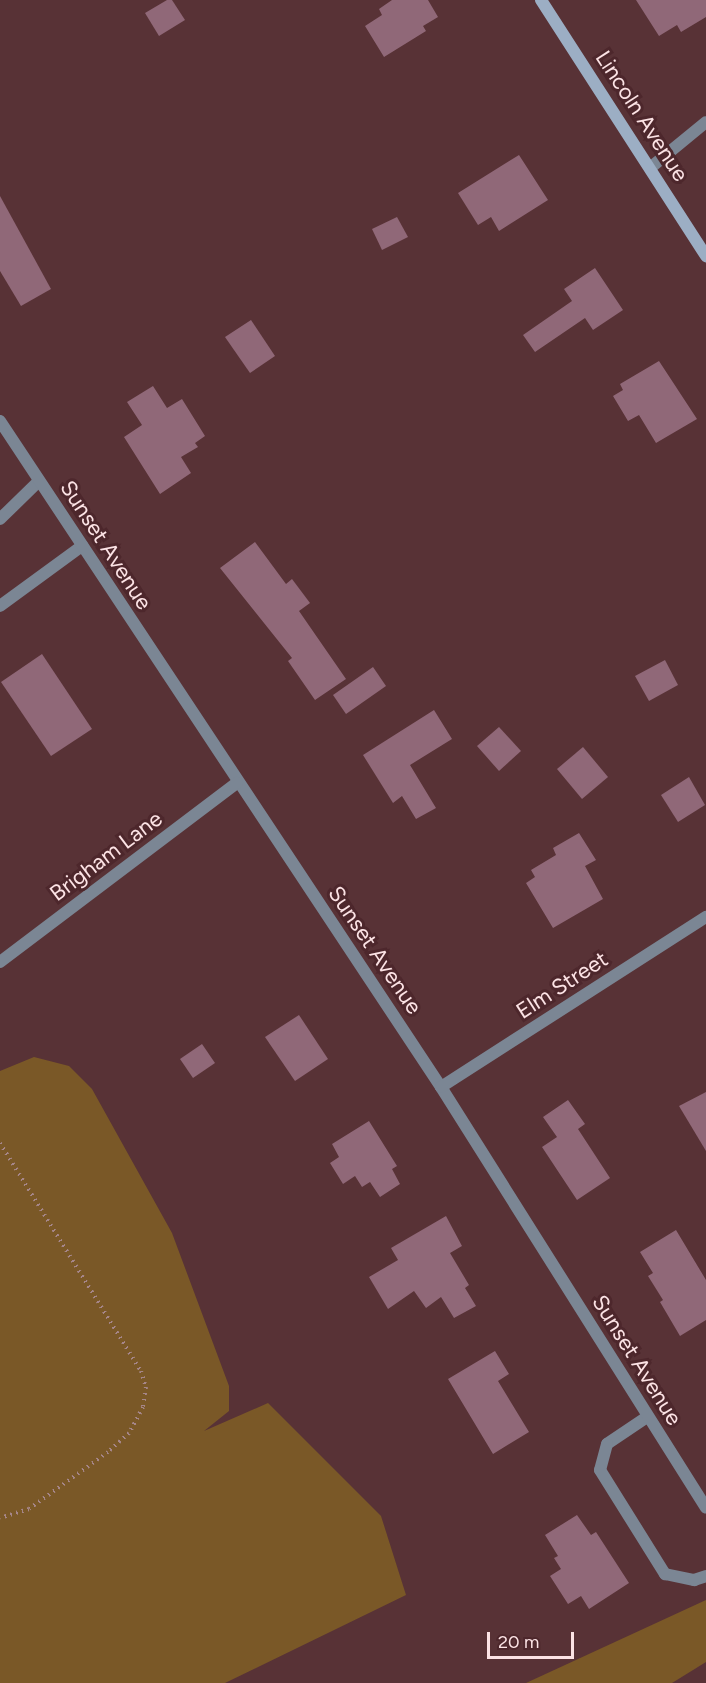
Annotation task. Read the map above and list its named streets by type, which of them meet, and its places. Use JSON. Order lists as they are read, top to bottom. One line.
{"streets":{"street":["Lincoln Avenue","Sunset Avenue","Brigham Lane","Elm Street"]},"crossings":[["Sunset Avenue","Brigham Lane"],["Sunset Avenue","Elm Street"]],"scale_bar":"20 m"}
